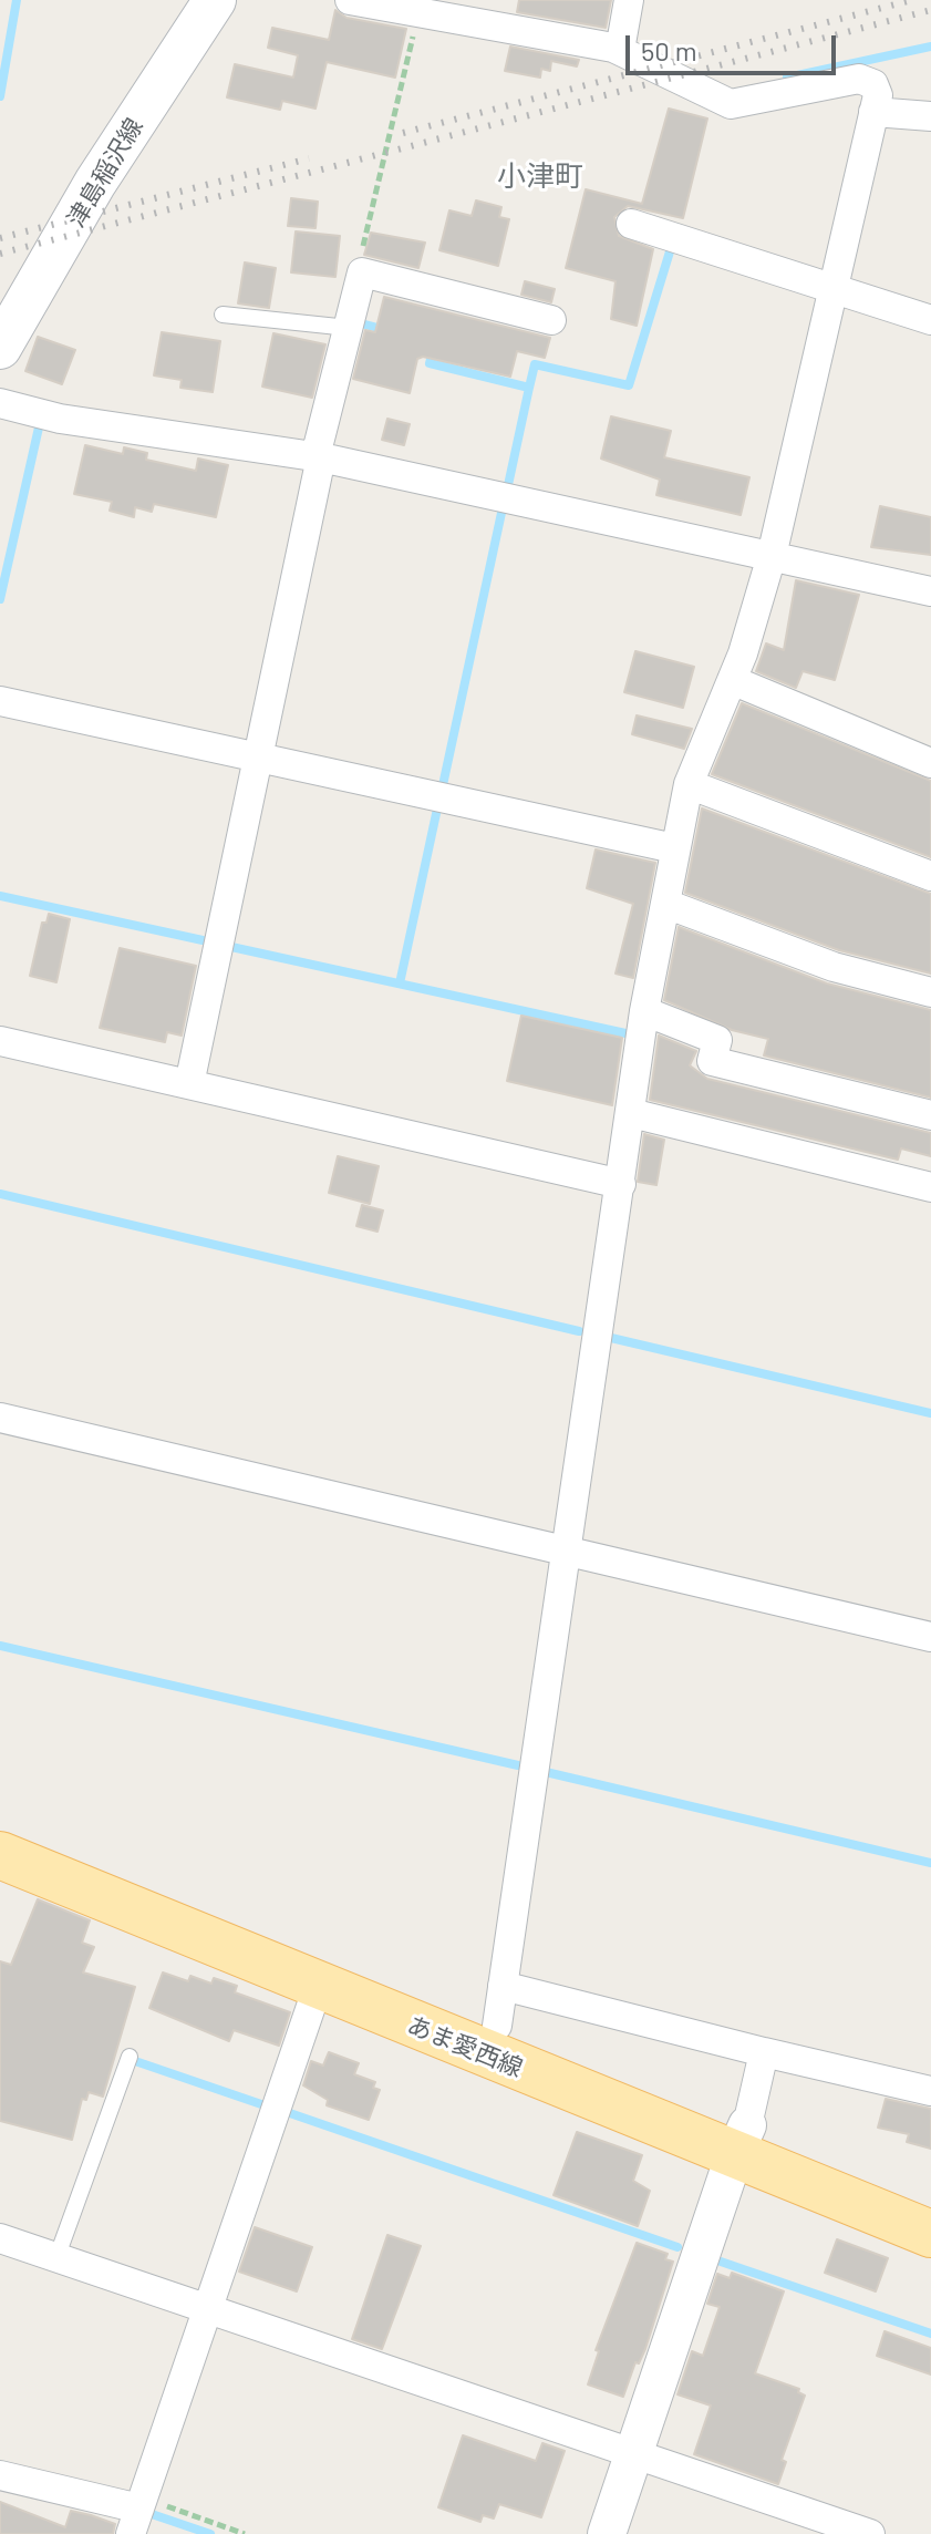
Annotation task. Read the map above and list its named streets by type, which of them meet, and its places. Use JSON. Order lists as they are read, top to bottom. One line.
{"streets":{"main road":["津島稲沢線","あま愛西線"]},"districts":["小津町"],"scale_bar":"50 m"}
